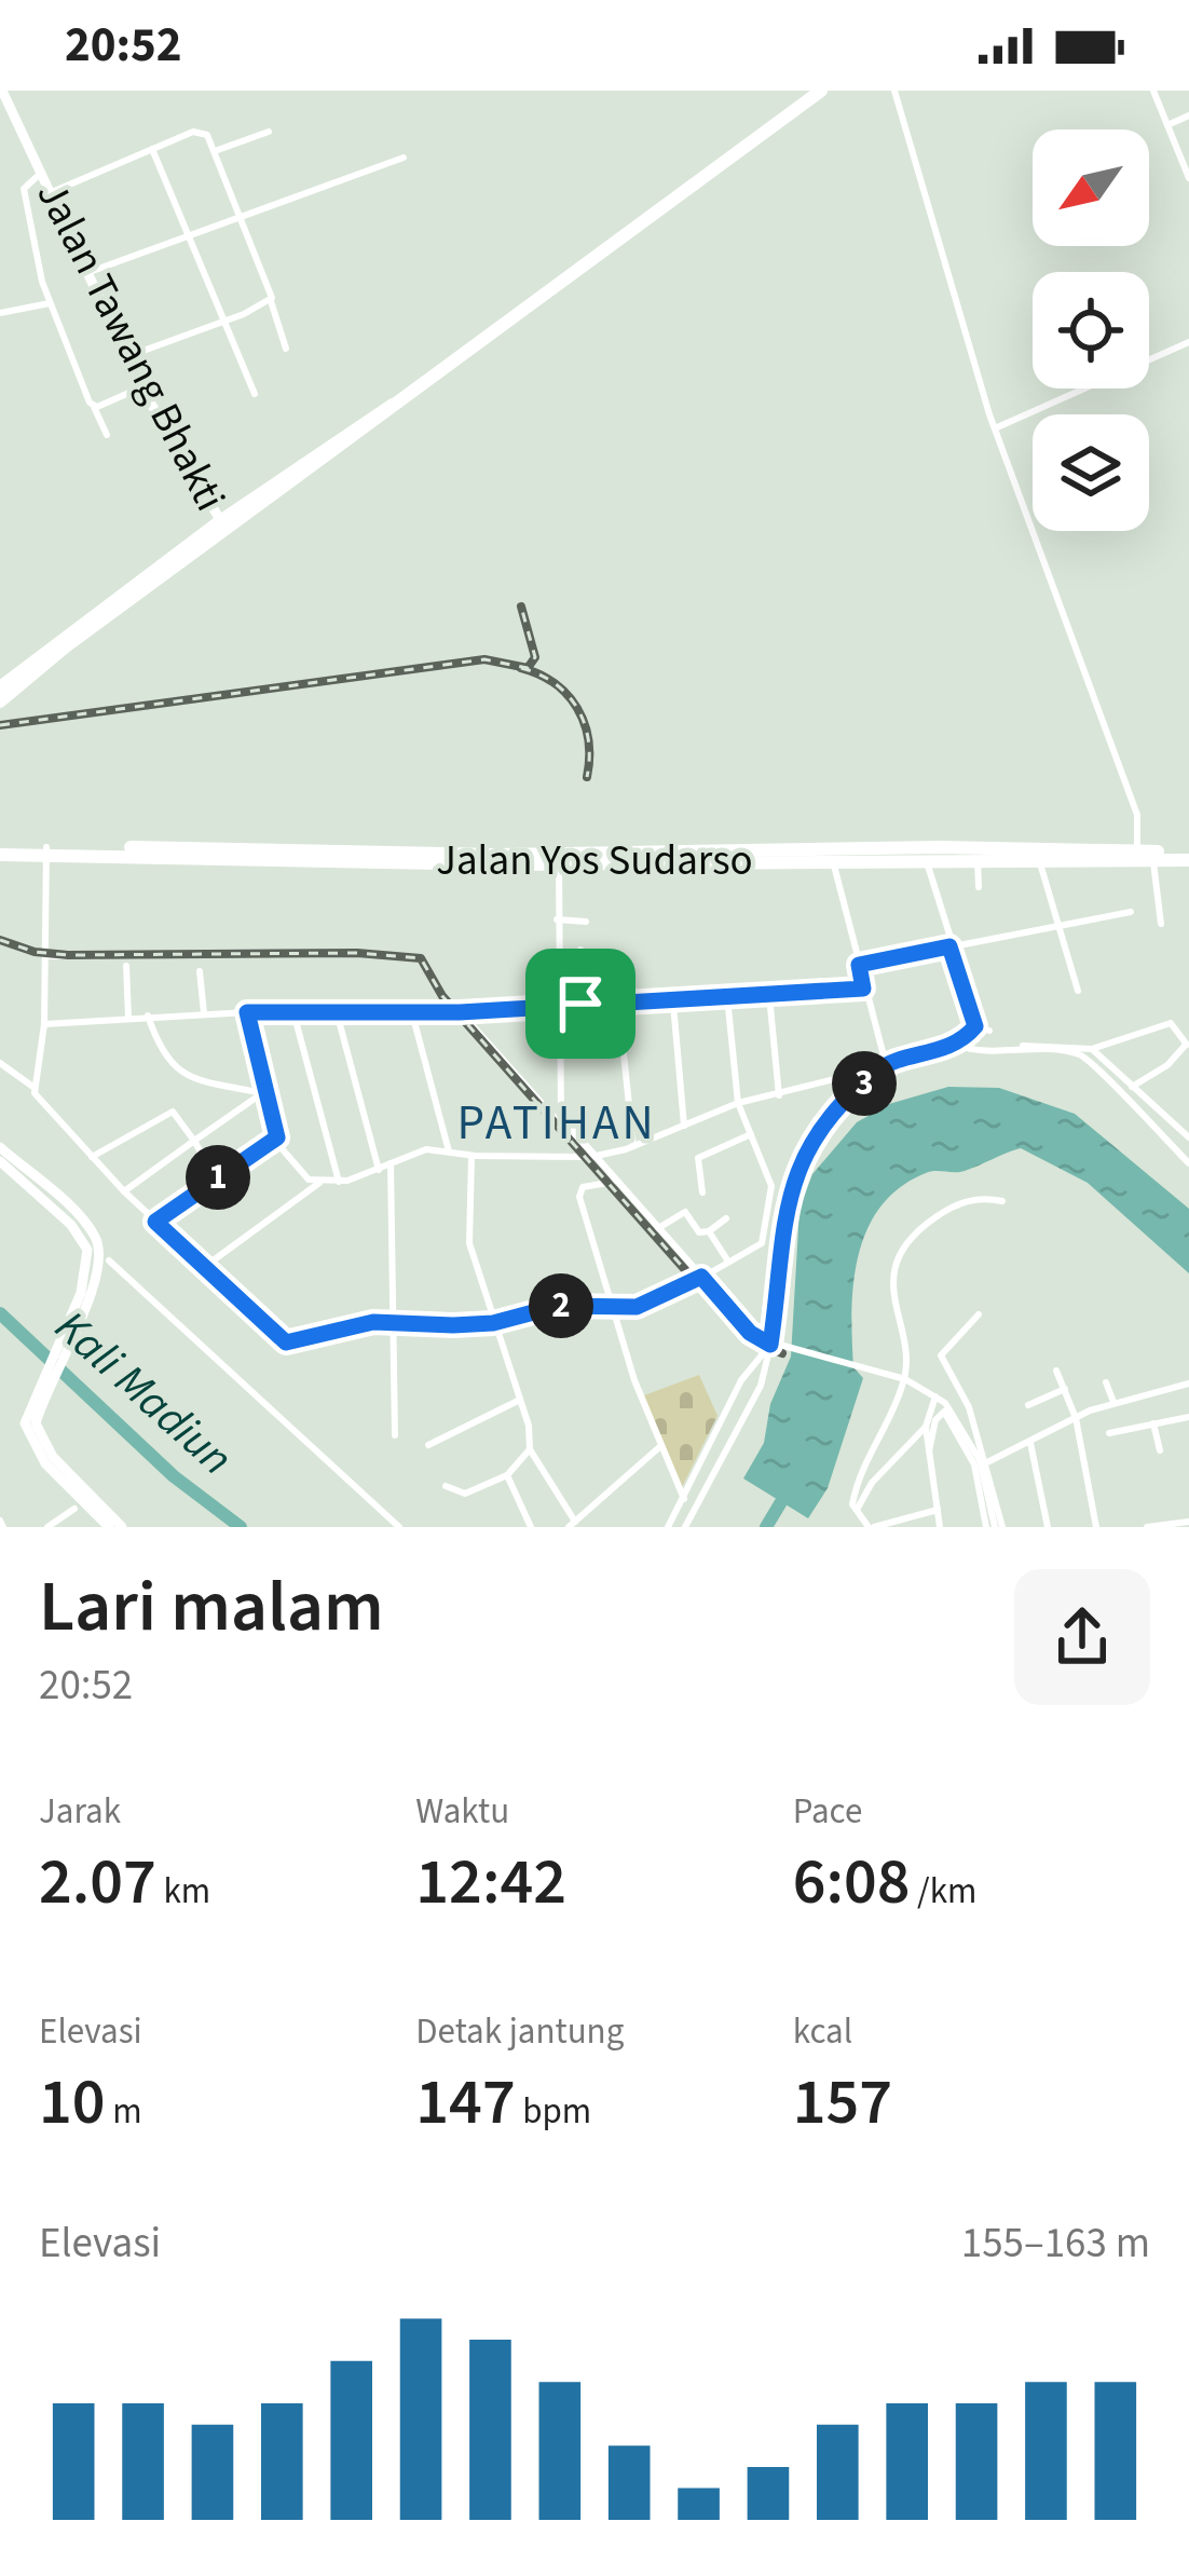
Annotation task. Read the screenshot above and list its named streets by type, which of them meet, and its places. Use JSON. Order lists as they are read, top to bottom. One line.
{"streets":{"highway":["Jalan Yos Sudarso"],"main road":["Jalan Tawang Bhakti"]},"districts":["PATIHAN"],"water":["Kali Madiun"],"north":"bottom left","page":{"status":"20:52","pins":["3","1","2"],"heading":["Lari malam","20:52"],"stats":[["Jarak","2.07 km"],["Waktu","12:42"],["Pace","6:08 /km"],["Elevasi","10 m"],["Detak jantung","147 bpm"],["kcal","157"]],"chart":["Elevasi","155–163 m"]}}
